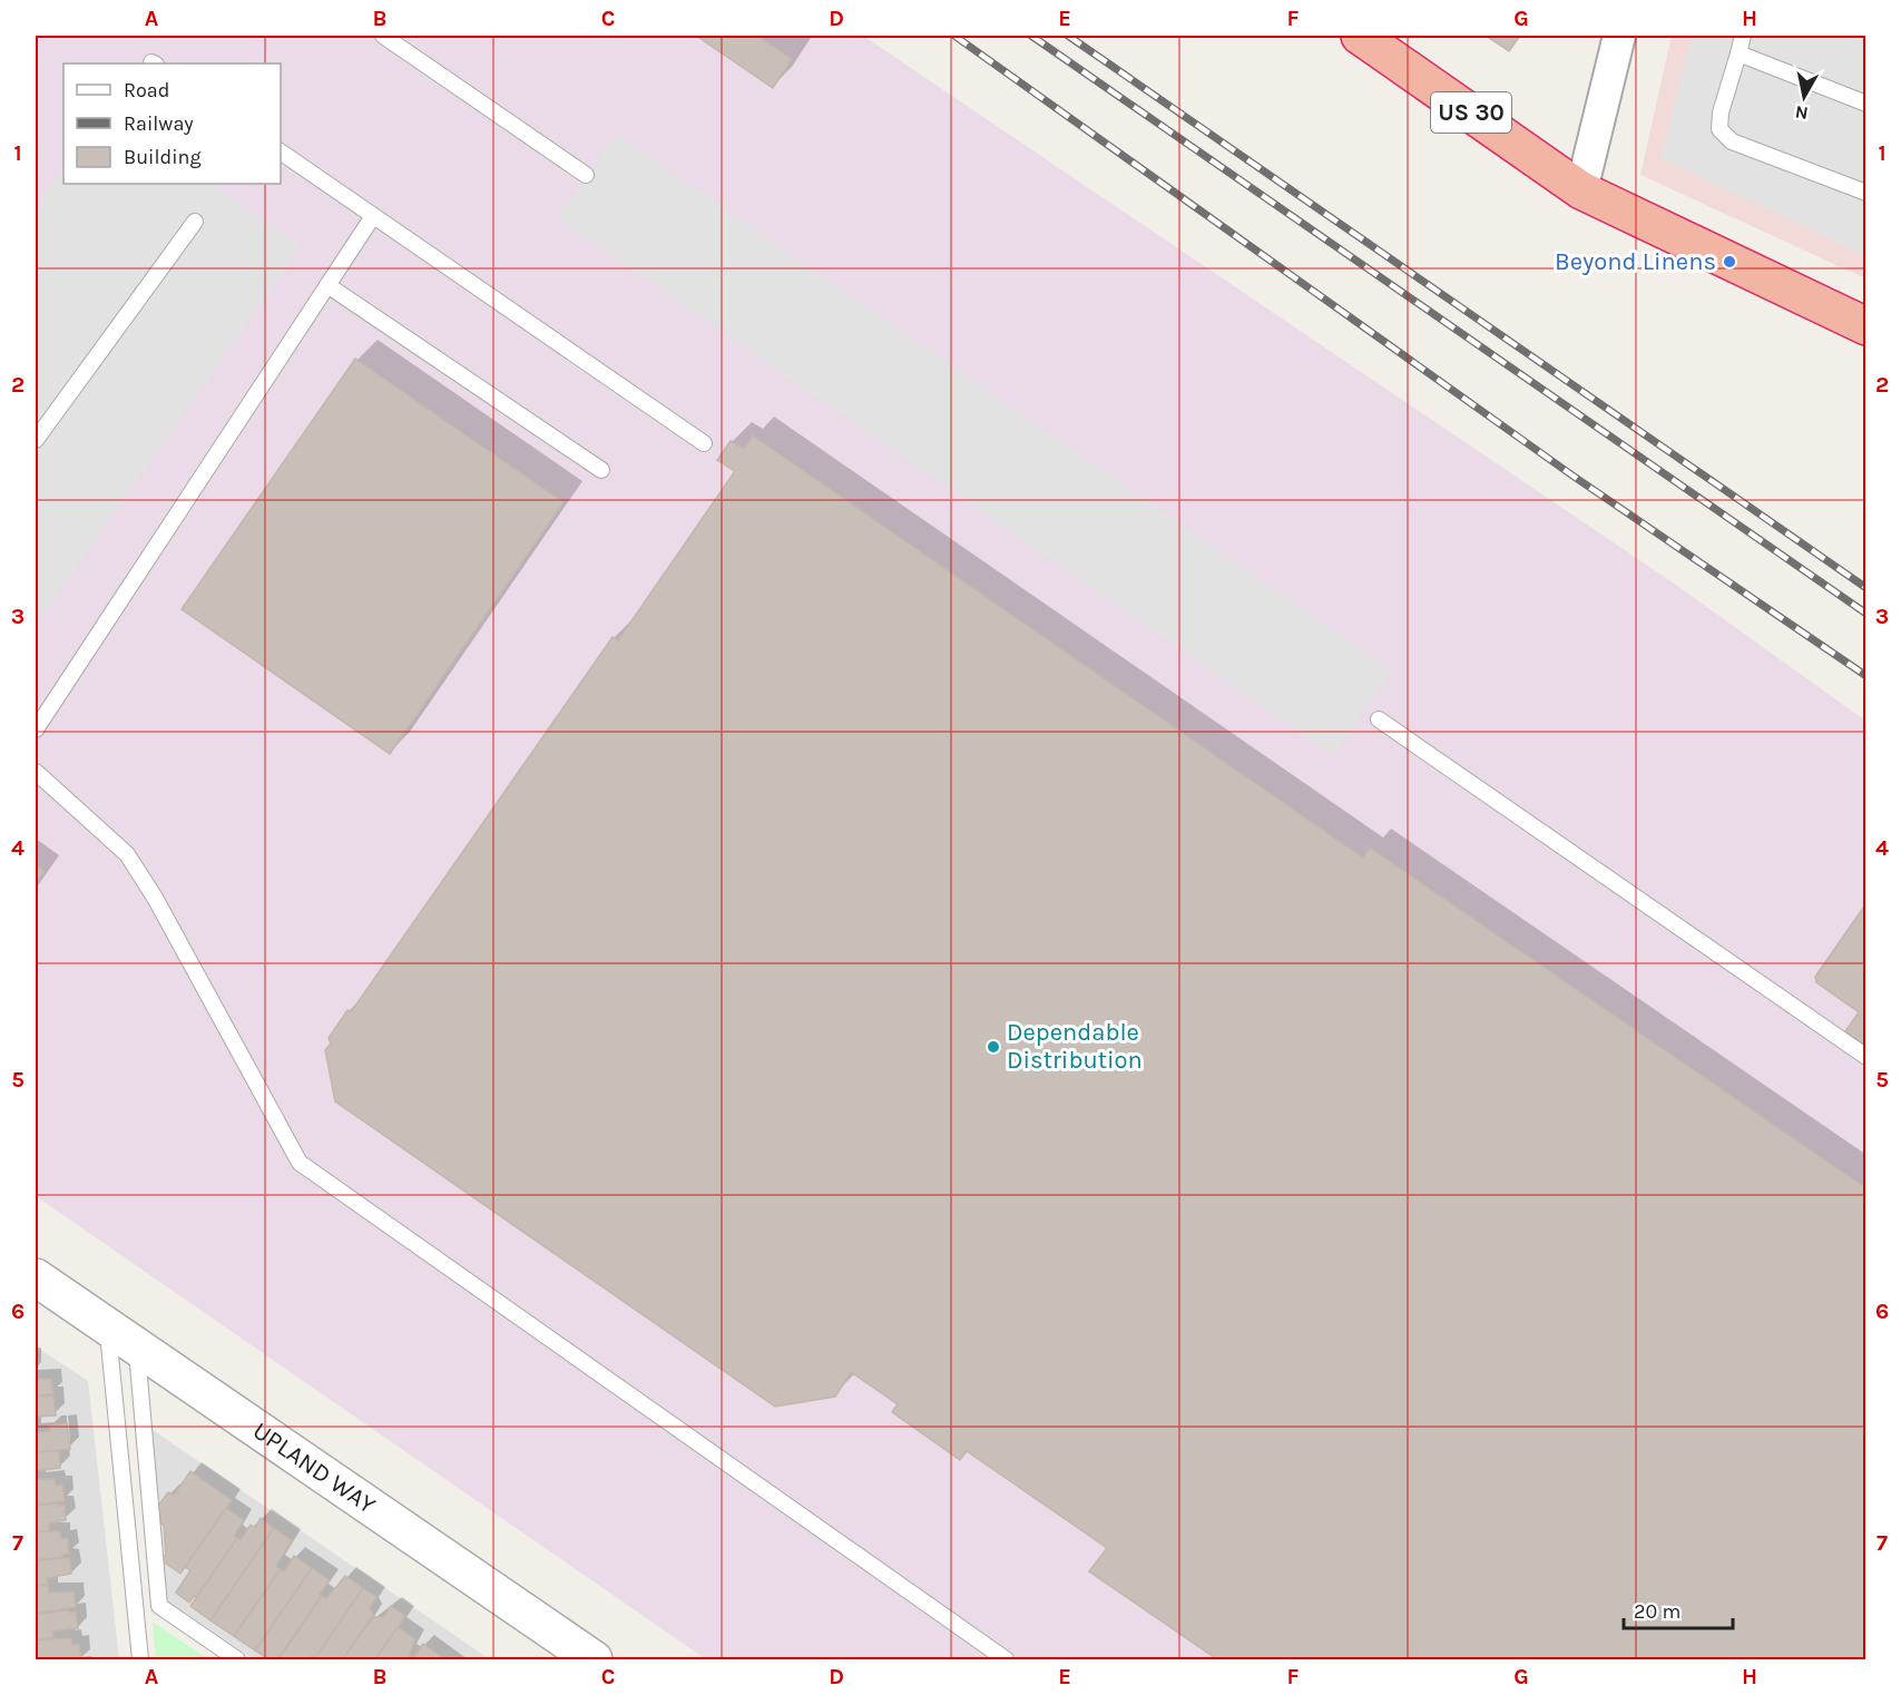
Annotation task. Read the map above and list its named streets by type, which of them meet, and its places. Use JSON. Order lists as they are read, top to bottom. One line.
{"streets":{"highway":["US 30"],"street":["UPLAND WAY"]},"places":["Beyond Linens","Dependable Distribution"],"legend":["Road","Railway","Building"],"scale_bar":"20 m","north":"bottom","grid":{"columns":["A","B","C","D","E","F","G","H"],"rows":["1","2","3","4","5","6","7"]}}
